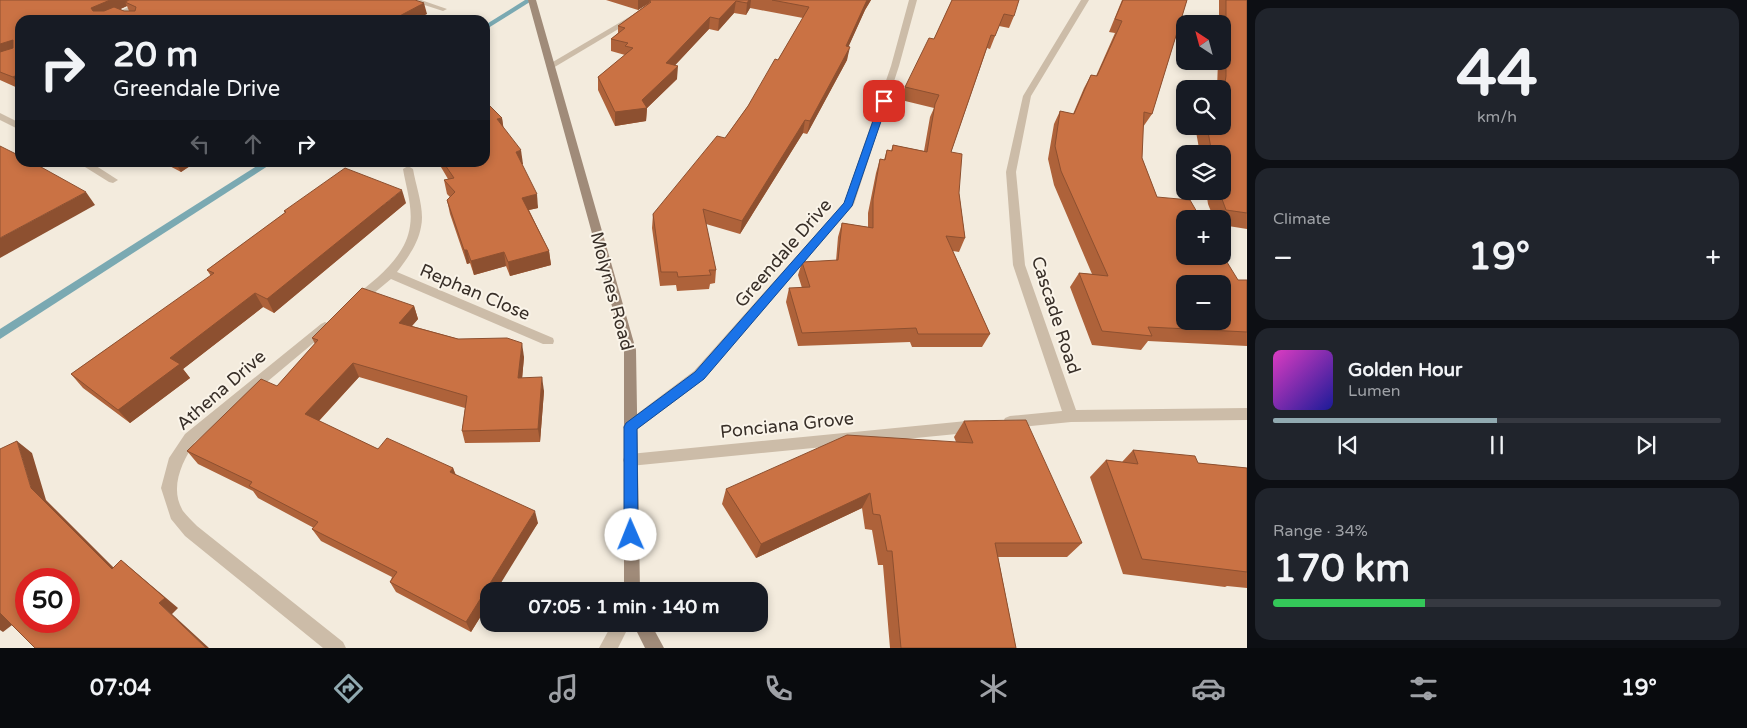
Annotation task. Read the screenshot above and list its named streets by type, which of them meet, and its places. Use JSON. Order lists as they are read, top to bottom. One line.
{"streets":{"main road":["Molynes Road"],"street":["Greendale Drive","Rephan Close","Cascade Road","Athena Drive","Ponciana Grove"]},"crossings":[["Greendale Drive","Molynes Road"],["Molynes Road","Ponciana Grove"],["Rephan Close","Athena Drive"],["Cascade Road","Ponciana Grove"]],"north":"top left","page":{"tile":[["44","km/h"],"Climate",["Range · 34%","170 km"]],"map_buttons":["+","−"],"turn":["20 m","Greendale Drive"],"heat":["−","19°","+"],"song":["Golden Hour","Lumen"],"limit":"50","trip":"07:05 · 1 min · 140 m","tabs":["07:04","19°"]}}
